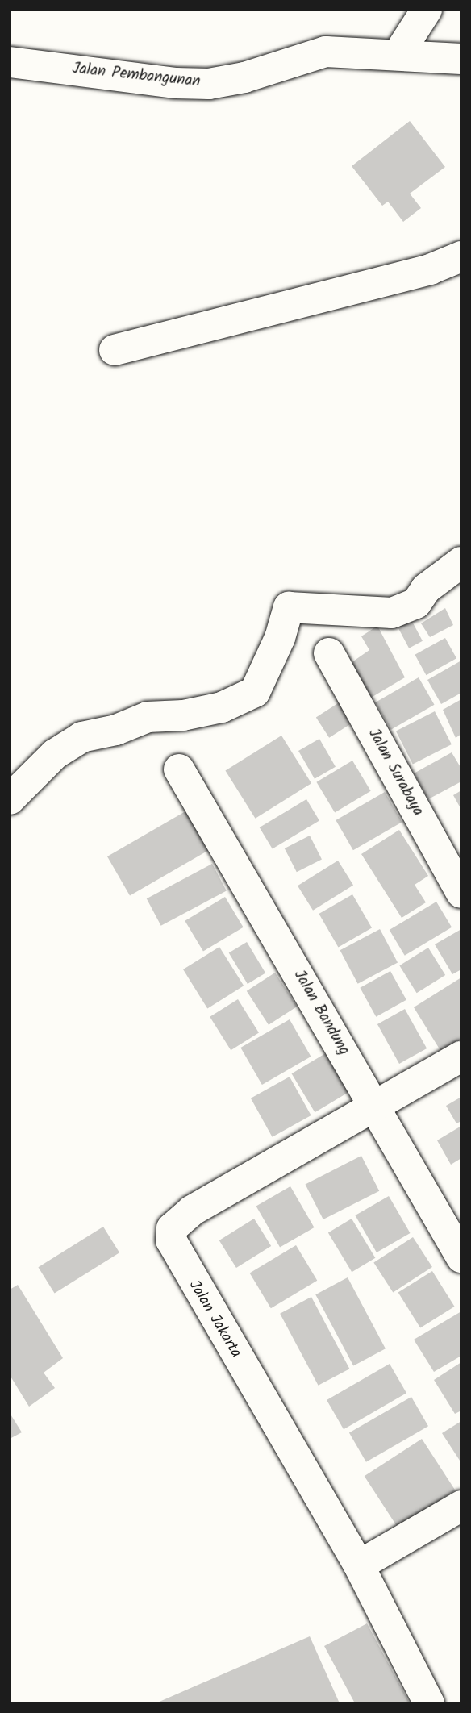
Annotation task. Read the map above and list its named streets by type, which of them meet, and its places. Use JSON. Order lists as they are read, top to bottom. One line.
{"streets":{"street":["Jalan Pembangunan","Jalan Surabaya","Jalan Bandung","Jalan Jakarta"]},"crossings":[["Jalan Bandung","Jalan Jakarta"]]}
